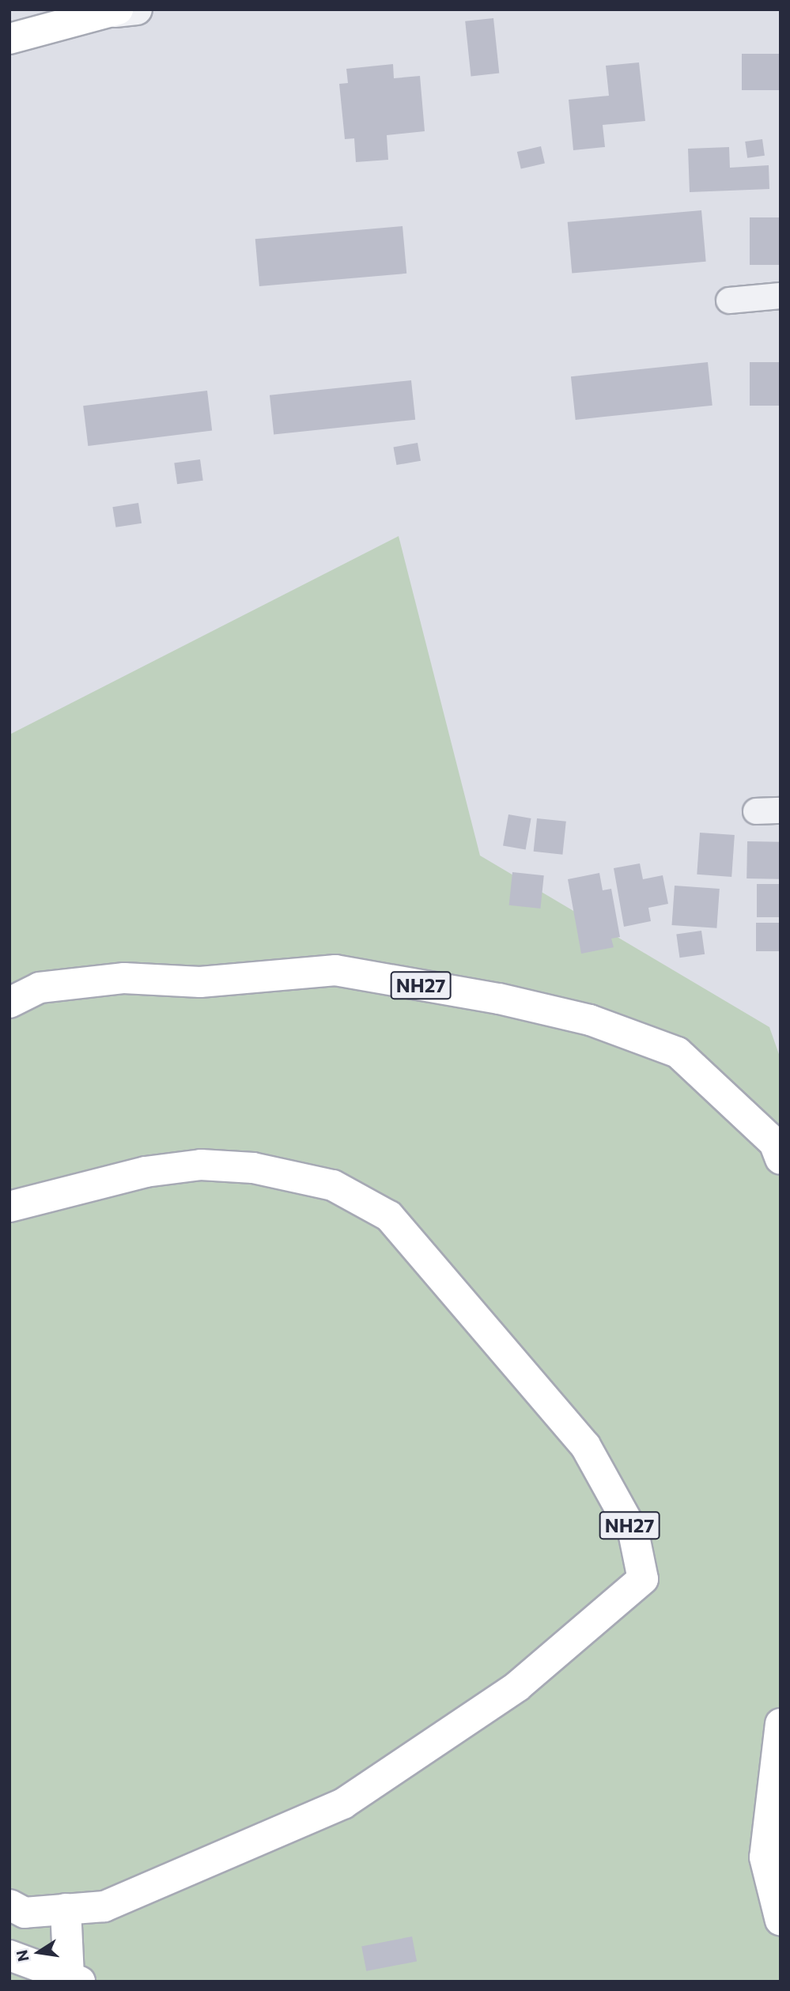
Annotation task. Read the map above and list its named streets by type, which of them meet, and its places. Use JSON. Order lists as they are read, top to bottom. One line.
{"streets":{"highway":["NH27"]},"north":"left"}
